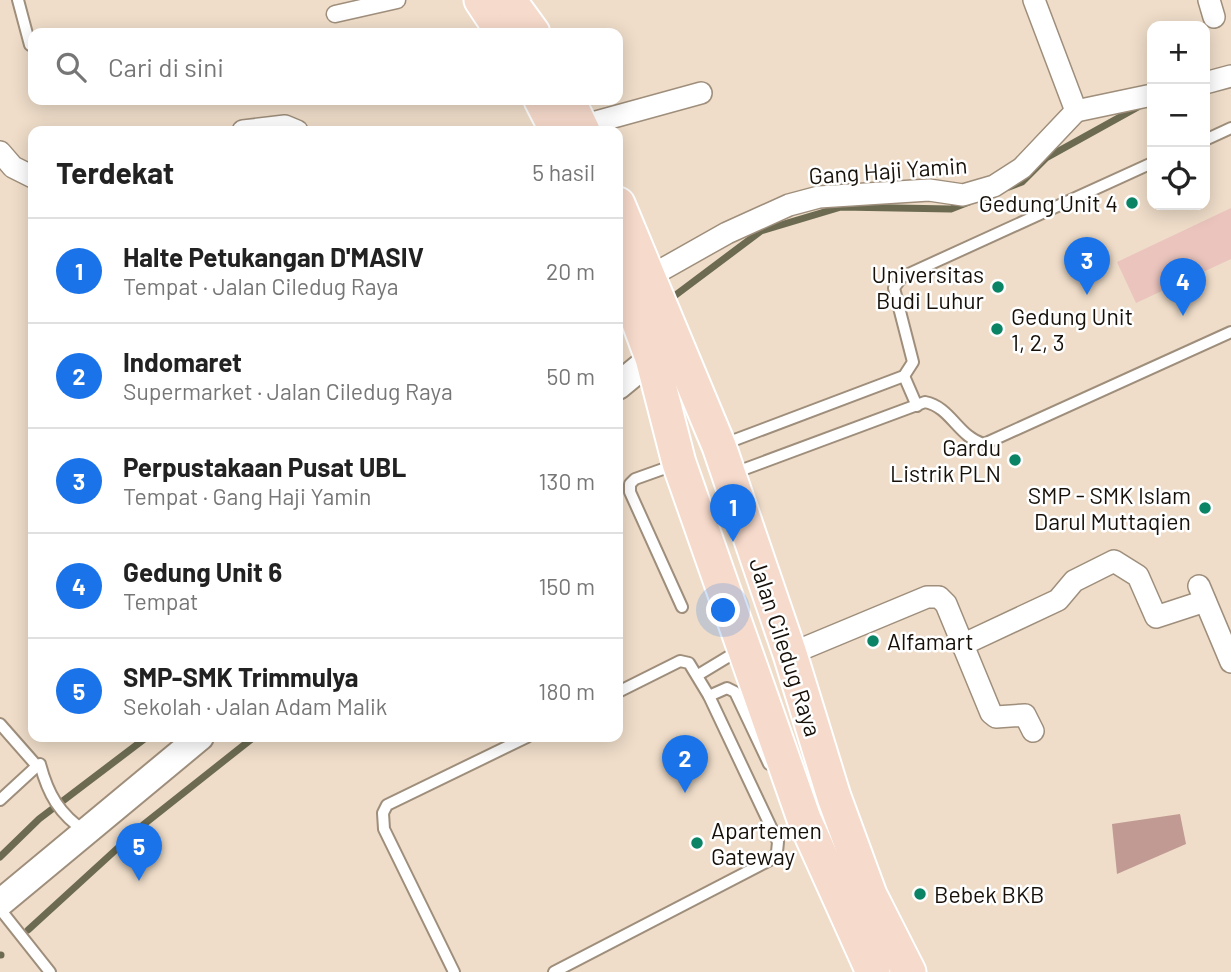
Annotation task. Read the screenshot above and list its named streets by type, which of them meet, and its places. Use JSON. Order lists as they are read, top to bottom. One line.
{"streets":{"main road":["Jalan Ciledug Raya"],"street":["Gang Haji Yamin"]},"crossings":[["Gang Haji Yamin","Jalan Ciledug Raya"]],"places":["Gedung Unit 4","Universitas Budi Luhur","Gedung Unit 1, 2, 3","Gardu Listrik PLN","SMP - SMK Islam Darul Muttaqien","Alfamart","Apartemen Gateway","Bebek BKB"],"page":{"map_buttons":["+","−"],"search":"Cari di sini","heading":["Terdekat","5 hasil"],"list":[{"mark":"1","name":"Halte Petukangan D'MASIV","note":"Tempat · Jalan Ciledug Raya","value":"20 m"},{"mark":"2","name":"Indomaret","note":"Supermarket · Jalan Ciledug Raya","value":"50 m"},{"mark":"3","name":"Perpustakaan Pusat UBL","note":"Tempat · Gang Haji Yamin","value":"130 m"},{"mark":"4","name":"Gedung Unit 6","note":"Tempat","value":"150 m"},{"mark":"5","name":"SMP-SMK Trimmulya","note":"Sekolah · Jalan Adam Malik","value":"180 m"}],"pins":["3","4","1","2","5"]}}
